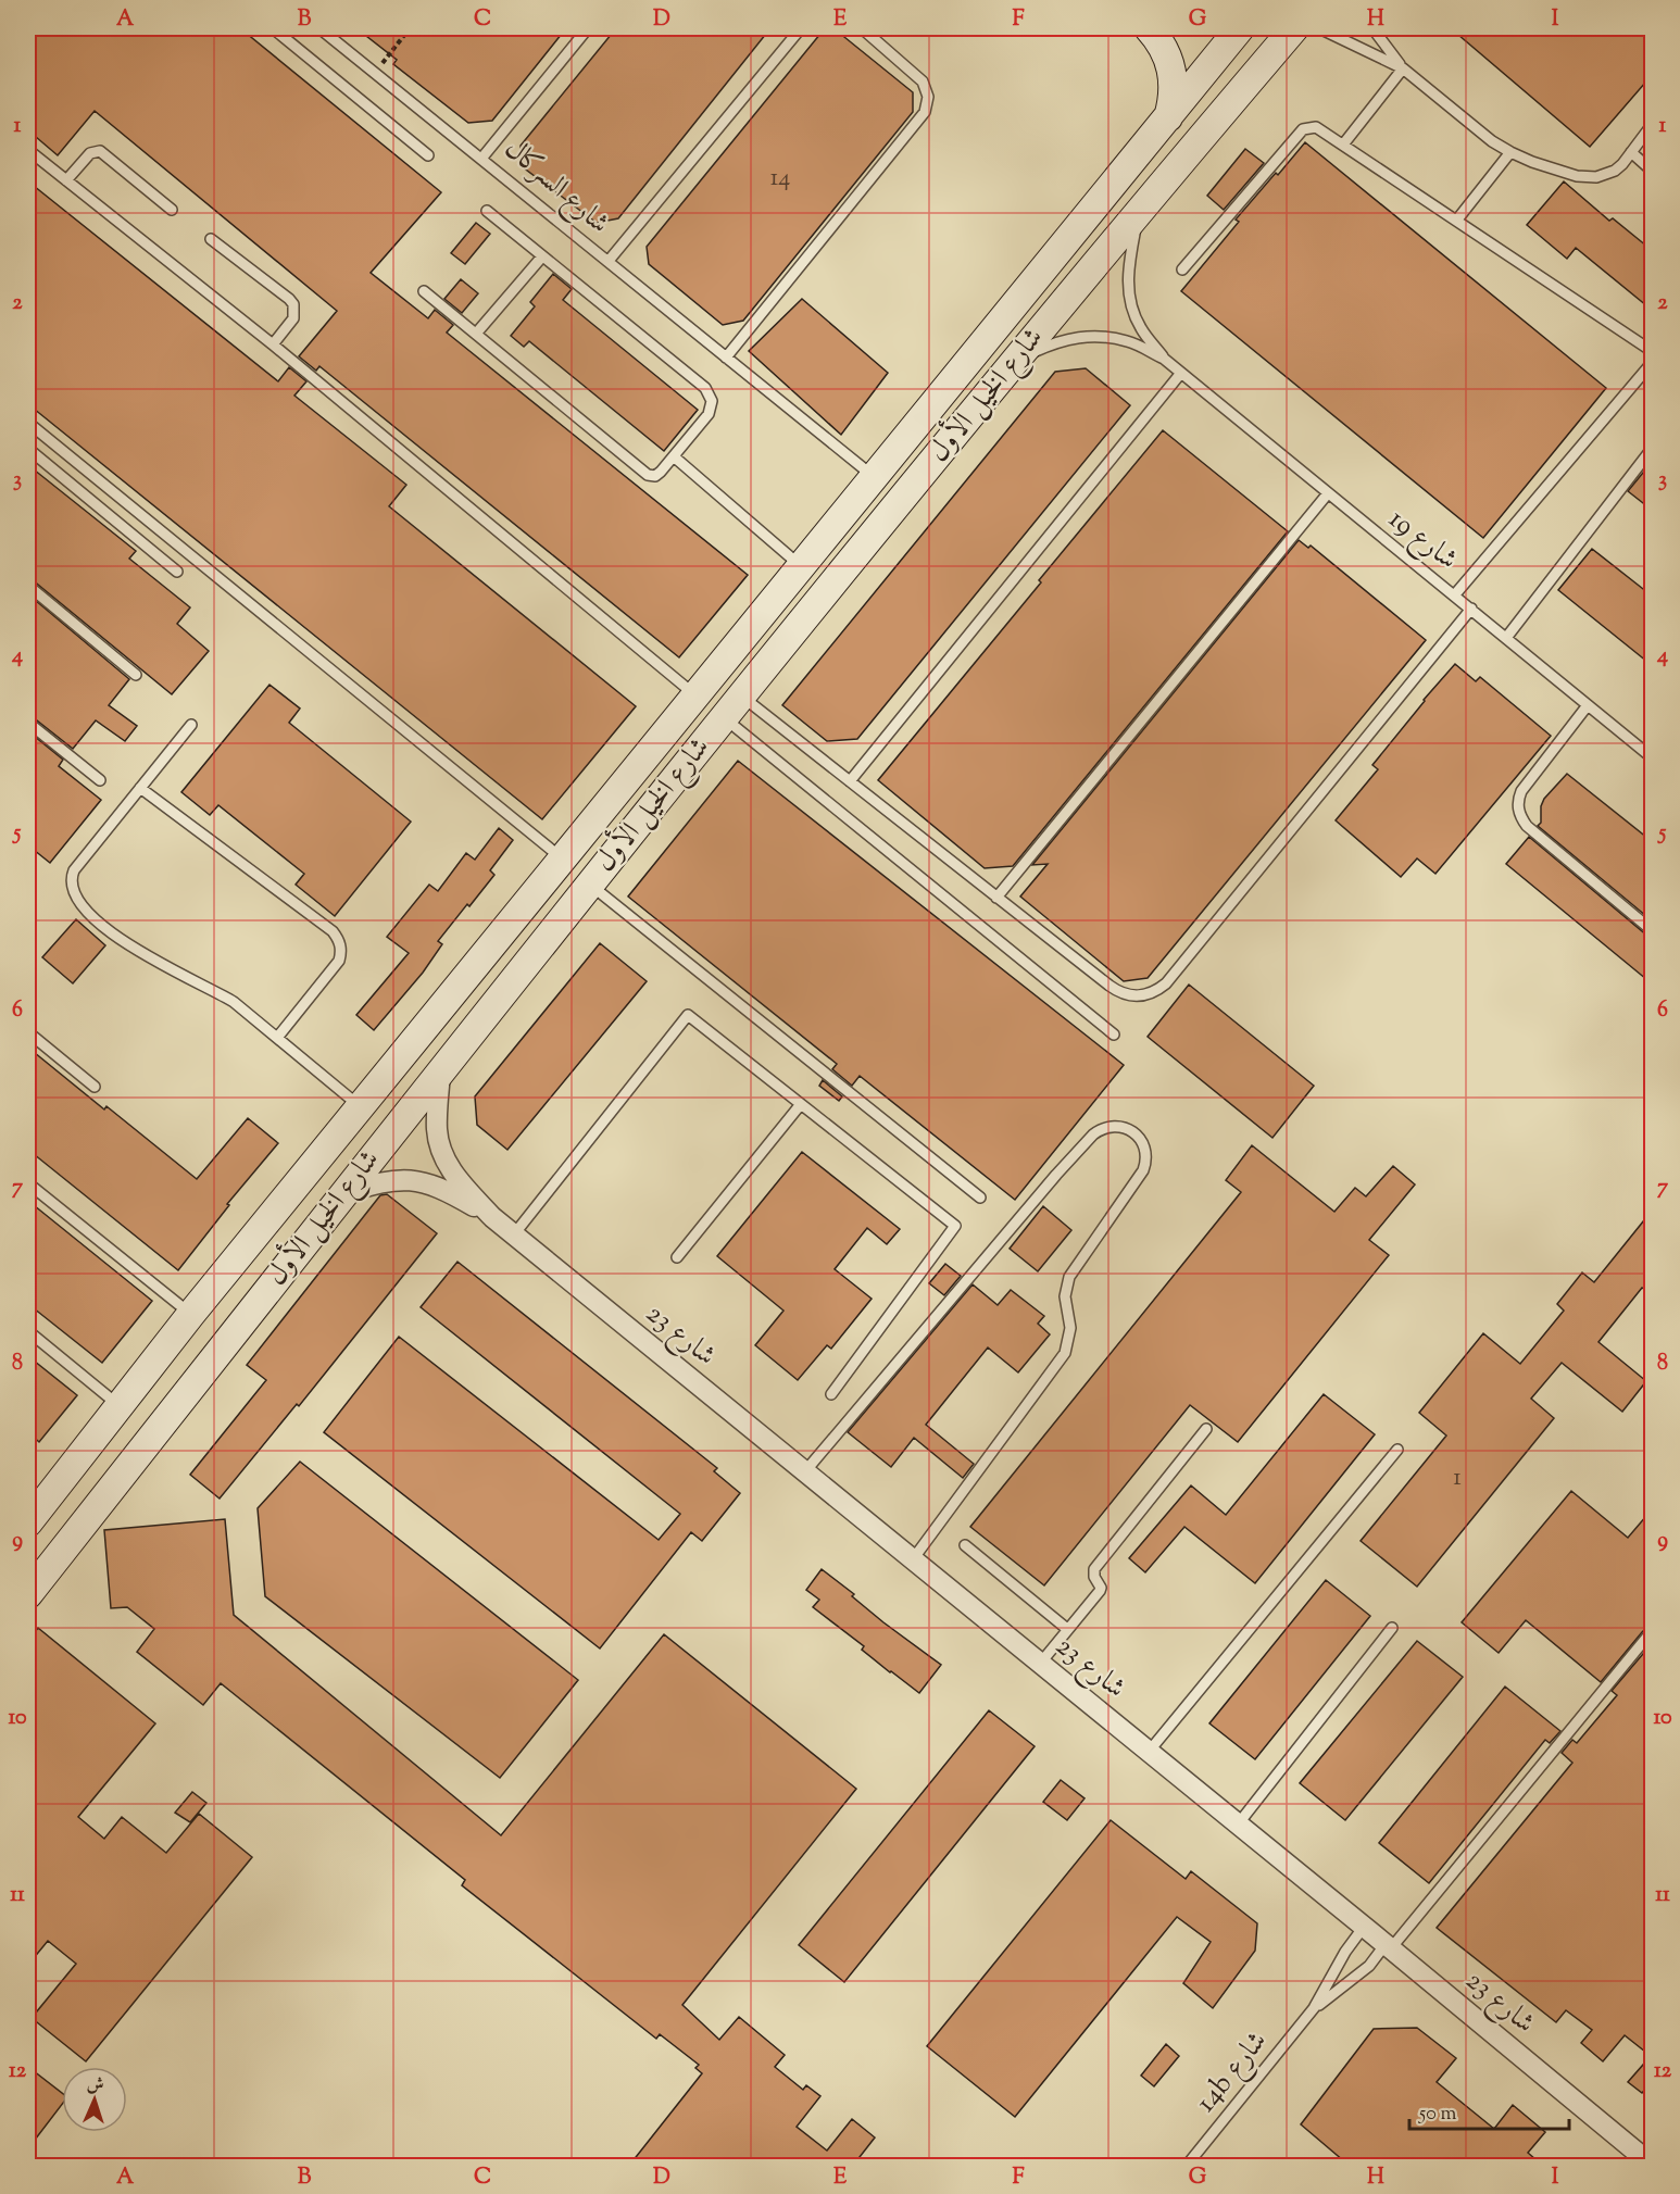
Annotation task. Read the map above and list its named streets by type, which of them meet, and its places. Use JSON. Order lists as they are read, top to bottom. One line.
{"streets":{"main road":["شارع الخيل الأول"],"street":["شارع 23"],"lane":["شارع السركال","شارع 19","14b شارع"]},"crossings":[["شارع السركال","شارع الخيل الأول"],["شارع الخيل الأول","شارع 19"],["شارع الخيل الأول","شارع 23"],["شارع 23","14b شارع"]],"house_numbers":["14","1"],"scale_bar":"50 m","north":"top","grid":{"columns":["A","B","C","D","E","F","G","H","I"],"rows":["1","2","3","4","5","6","7","8","9","10","11","12"]}}
